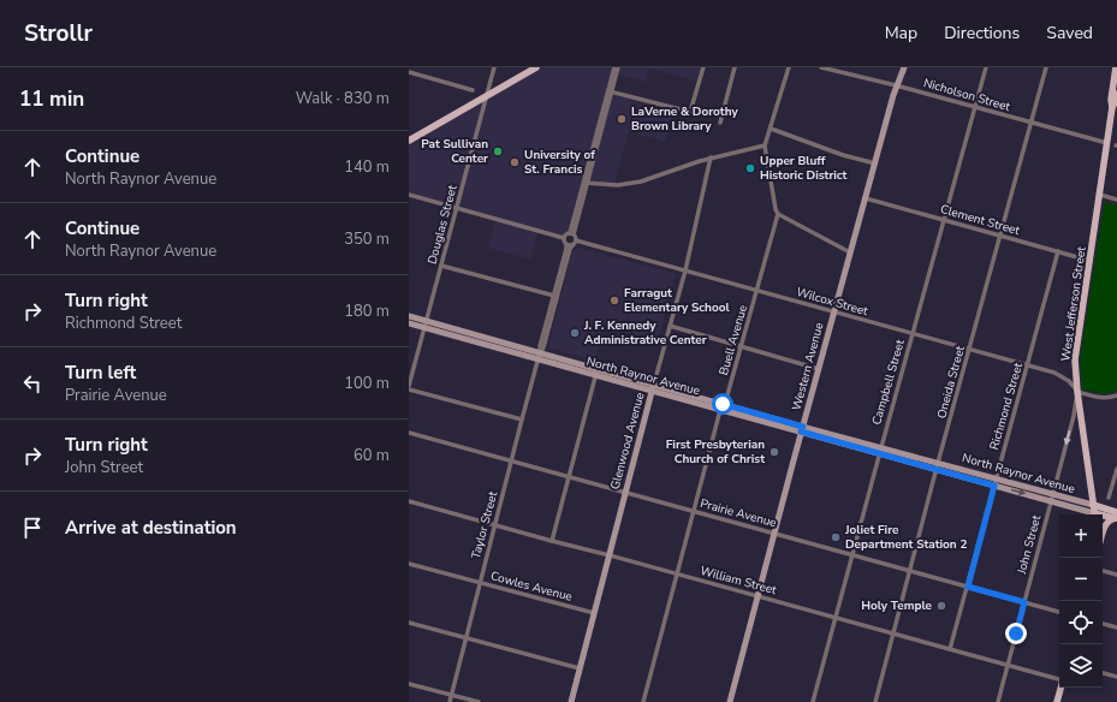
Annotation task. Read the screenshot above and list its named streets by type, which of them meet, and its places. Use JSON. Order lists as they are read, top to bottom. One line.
{"streets":{"main road":["West Jefferson Street"],"street":["Nicholson Street","Clement Street","Douglas Street","Wilcox Street","Buell Avenue","Western Avenue","North Raynor Avenue","Campbell Street","Oneida Street","Richmond Street","Glenwood Avenue","Prairie Avenue","Taylor Street","John Street","William Street","Cowles Avenue"]},"crossings":[["Nicholson Street","West Jefferson Street"],["Nicholson Street","Western Avenue"],["Nicholson Street","Campbell Street"],["Nicholson Street","Oneida Street"],["Clement Street","West Jefferson Street"],["Clement Street","Western Avenue"],["Clement Street","Campbell Street"],["Clement Street","Oneida Street"],["Clement Street","Richmond Street"],["Douglas Street","North Raynor Avenue"],["Wilcox Street","West Jefferson Street"],["Wilcox Street","Buell Avenue"],["Wilcox Street","Western Avenue"],["Wilcox Street","Campbell Street"],["Wilcox Street","Oneida Street"],["Wilcox Street","Richmond Street"],["Wilcox Street","Glenwood Avenue"],["Wilcox Street","Taylor Street"],["Wilcox Street","John Street"],["West Jefferson Street","North Raynor Avenue"],["West Jefferson Street","John Street"],["Buell Avenue","North Raynor Avenue"],["Buell Avenue","Prairie Avenue"],["Buell Avenue","William Street"],["Western Avenue","North Raynor Avenue"],["Western Avenue","Prairie Avenue"],["Western Avenue","William Street"],["North Raynor Avenue","Campbell Street"],["North Raynor Avenue","Oneida Street"],["North Raynor Avenue","Richmond Street"],["North Raynor Avenue","Glenwood Avenue"],["North Raynor Avenue","Taylor Street"],["North Raynor Avenue","John Street"],["Campbell Street","Prairie Avenue"],["Campbell Street","William Street"],["Oneida Street","Prairie Avenue"],["Oneida Street","William Street"],["Richmond Street","Prairie Avenue"],["Richmond Street","William Street"],["Glenwood Avenue","Prairie Avenue"],["Glenwood Avenue","William Street"],["Glenwood Avenue","Cowles Avenue"],["Prairie Avenue","Taylor Street"],["Prairie Avenue","John Street"],["Taylor Street","William Street"],["Taylor Street","Cowles Avenue"],["John Street","William Street"]],"places":["LaVerne & Dorothy Brown Library","Pat Sullivan Center","University of St. Francis","Upper Bluff Historic District","Farragut Elementary School","J. F. Kennedy Administrative Center","First Presbyterian Church of Christ","Joliet Fire Department Station 2","Holy Temple"],"page":{"header":"Strollr","nav":["Map","Directions","Saved"],"heading":["11 min","Walk · 830 m"],"list":[["Continue","North Raynor Avenue","140 m"],["Continue","North Raynor Avenue","350 m"],["Turn right","Richmond Street","180 m"],["Turn left","Prairie Avenue","100 m"],["Turn right","John Street","60 m"],"Arrive at destination"],"map_buttons":["+","−"]}}
